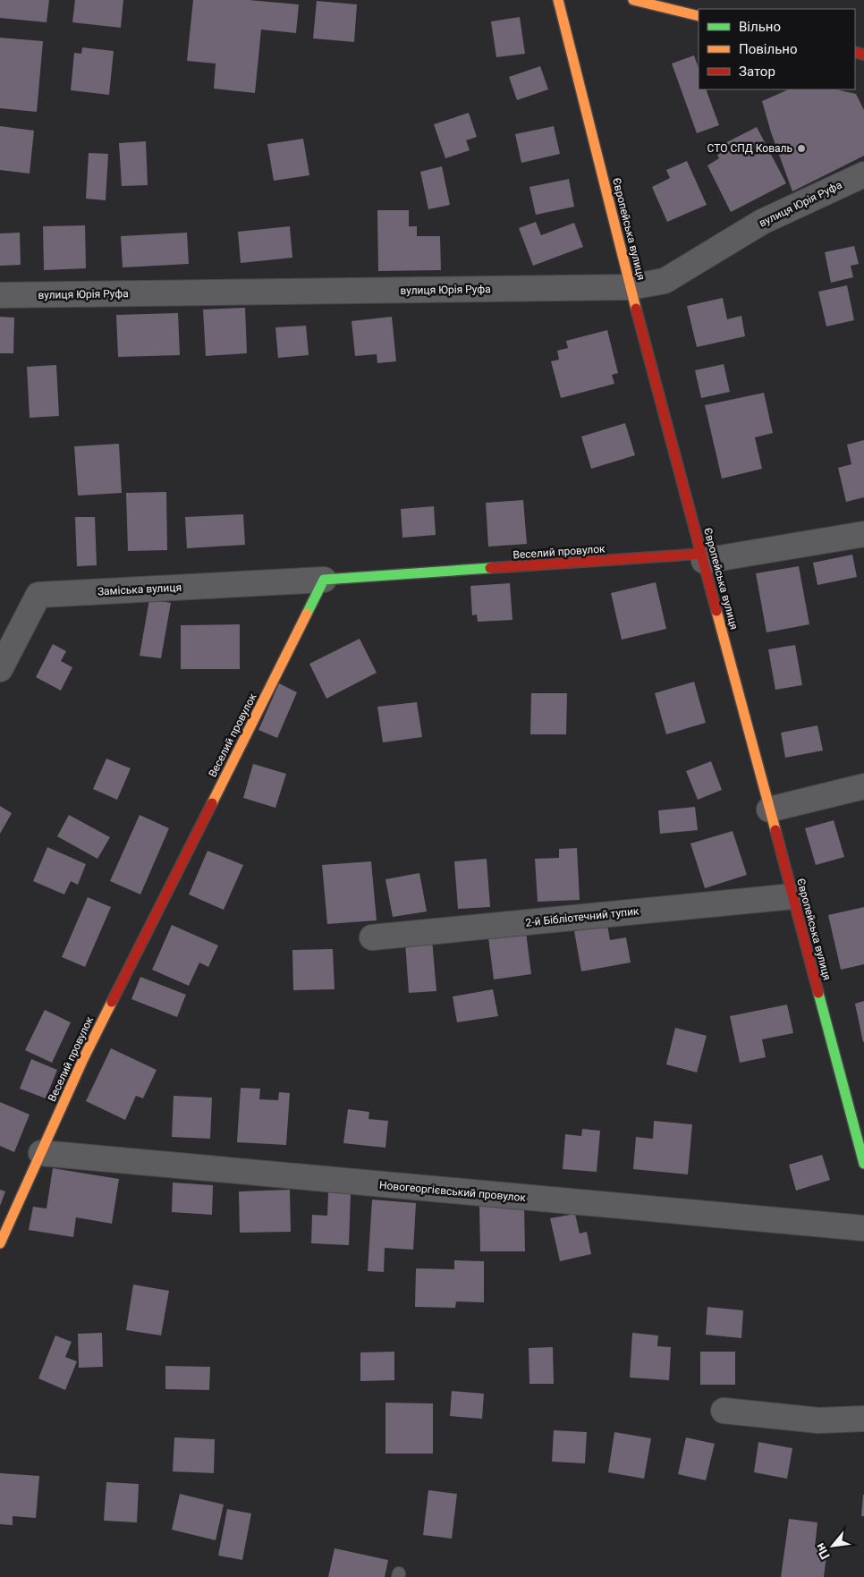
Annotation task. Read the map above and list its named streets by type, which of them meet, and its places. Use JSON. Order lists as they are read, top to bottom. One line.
{"streets":{"street":["вулиця Юрія Руфа","Європейська вулиця","Веселий провулок","Заміська вулиця","2-й Бібліотечний тупик","Новогеоргієвський провулок"]},"crossings":[["вулиця Юрія Руфа","Європейська вулиця"],["Європейська вулиця","Веселий провулок"],["Європейська вулиця","2-й Бібліотечний тупик"],["Веселий провулок","Заміська вулиця"],["Веселий провулок","Новогеоргієвський провулок"]],"places":["СТО СПД Коваль"],"legend":["Вільно","Повільно","Затор"],"north":"bottom left"}
